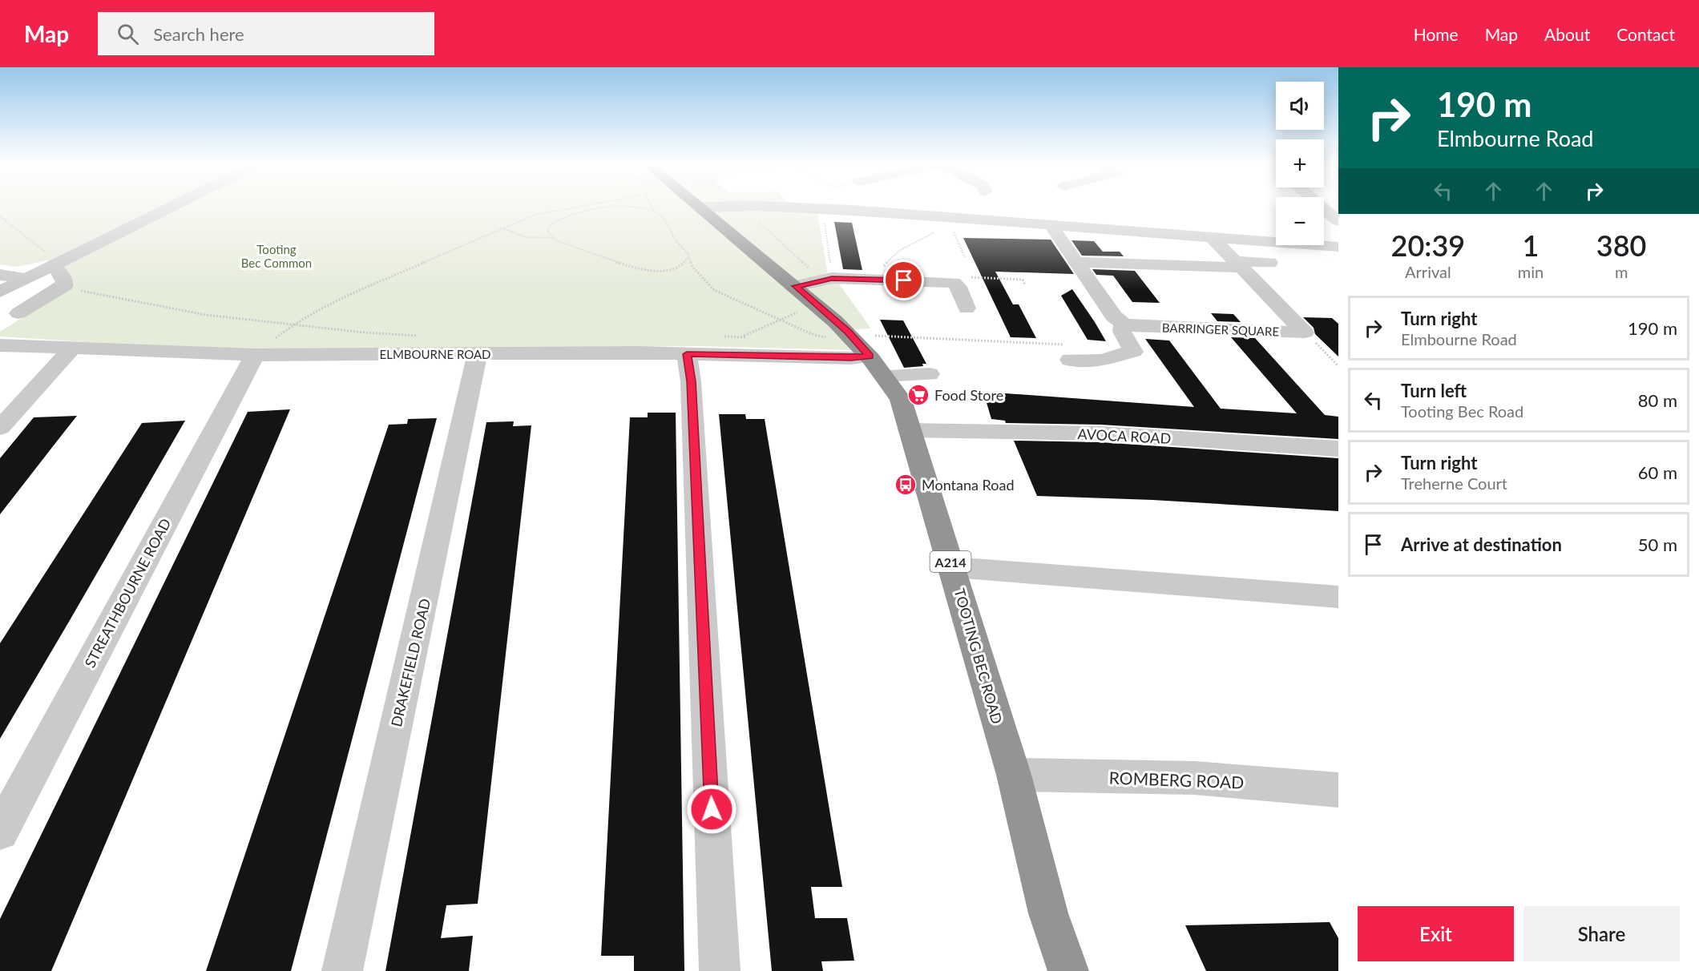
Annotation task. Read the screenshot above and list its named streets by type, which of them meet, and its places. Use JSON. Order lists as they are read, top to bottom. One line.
{"streets":{"highway":["A214","TOOTING BEC ROAD"],"street":["BARRINGER SQUARE","ELMBOURNE ROAD","AVOCA ROAD","STREATHBOURNE ROAD","DRAKEFIELD ROAD","ROMBERG ROAD"]},"crossings":[["ELMBOURNE ROAD","STREATHBOURNE ROAD"],["ELMBOURNE ROAD","TOOTING BEC ROAD"],["ELMBOURNE ROAD","DRAKEFIELD ROAD"],["AVOCA ROAD","TOOTING BEC ROAD"],["TOOTING BEC ROAD","ROMBERG ROAD"]],"parks":["Tooting Bec Common"],"places":{"supermarket":["Food Store"],"bus stop":["Montana Road"]},"page":{"header":"Map","search":"Search here","nav":["Home","Map","About","Contact"],"turn":["190 m","Elmbourne Road"],"map_buttons":["+","−"],"eta":["20:39","Arrival","1","min","380","m"],"list":[{"name":"Turn right","note":"Elmbourne Road","value":"190 m"},{"name":"Turn left","note":"Tooting Bec Road","value":"80 m"},{"name":"Turn right","note":"Treherne Court","value":"60 m"},{"name":"Arrive at destination","value":"50 m"}],"buttons":["Exit","Share"]}}
